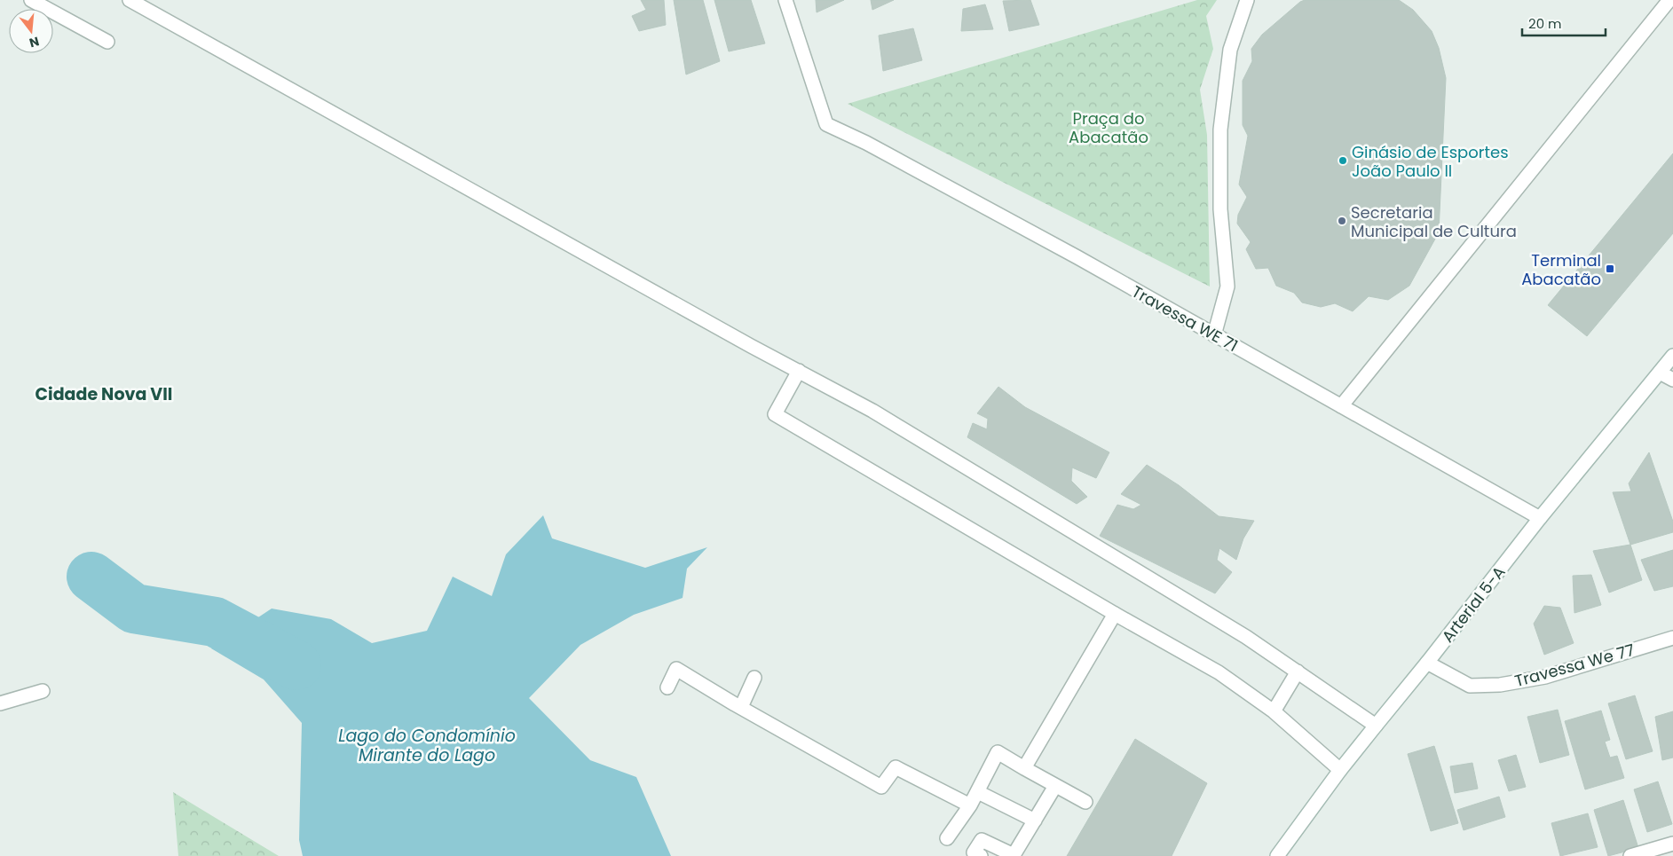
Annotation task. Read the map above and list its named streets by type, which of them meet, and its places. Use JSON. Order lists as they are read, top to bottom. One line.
{"streets":{"street":["Travessa WE 71","Arterial 5-A","Travessa We 77"]},"crossings":[["Travessa WE 71","Arterial 5-A"],["Arterial 5-A","Travessa We 77"]],"districts":["Cidade Nova VII"],"water":["Lago do Condomínio Mirante do Lago"],"parks":["Praça do Abacatão"],"places":{"other":["Ginásio de Esportes João Paulo II","Secretaria Municipal de Cultura"],"transit":["Terminal Abacatão"]},"scale_bar":"20 m","north":"bottom"}
